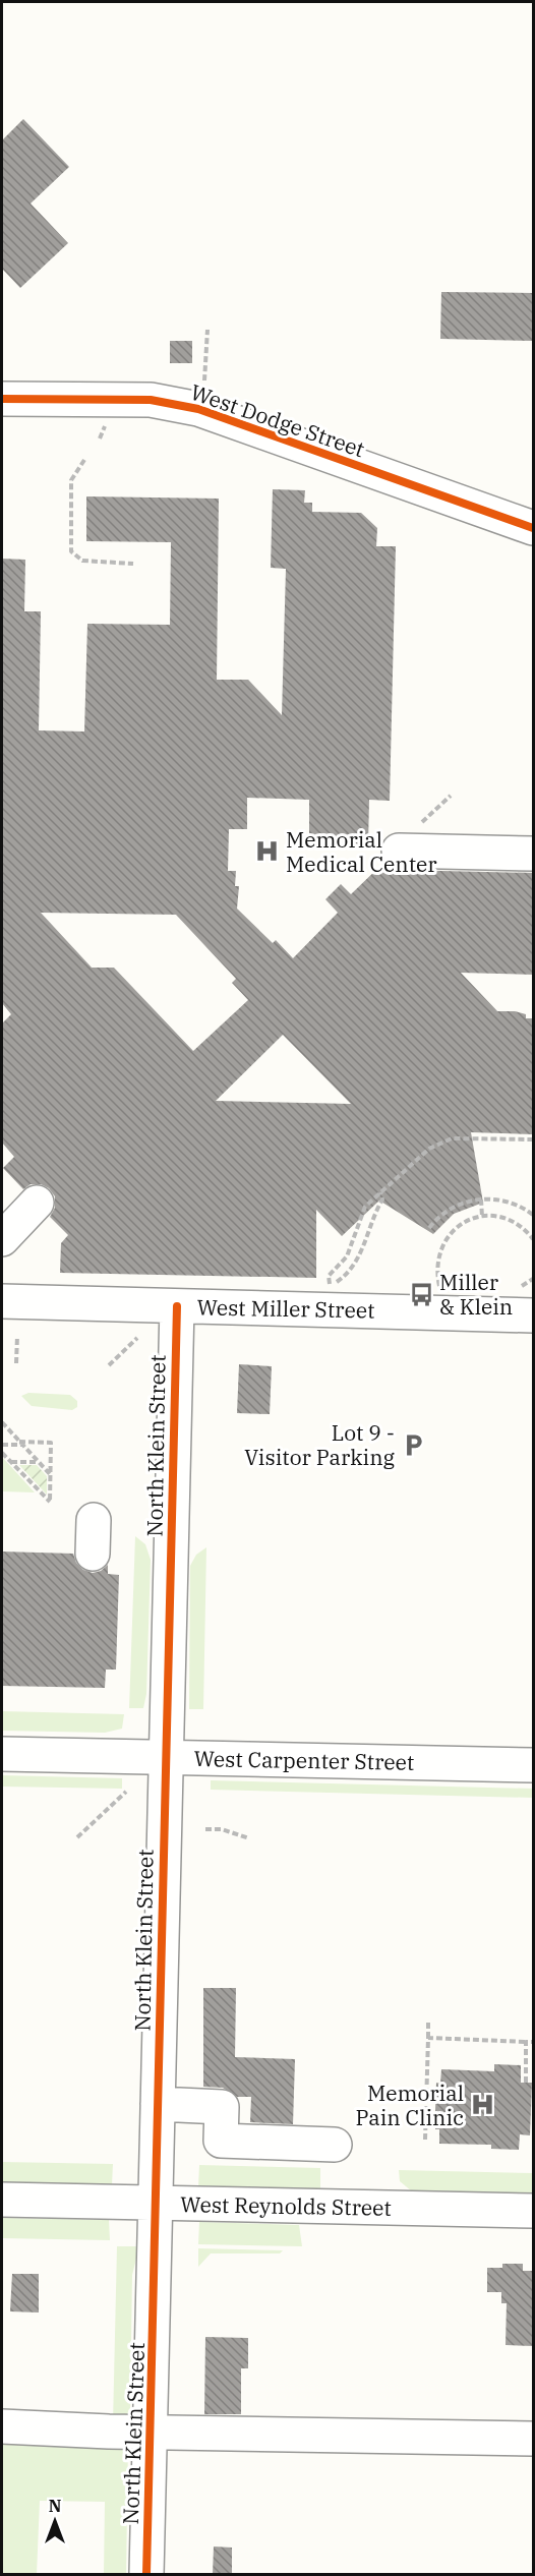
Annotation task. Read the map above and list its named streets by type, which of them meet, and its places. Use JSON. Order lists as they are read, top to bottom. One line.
{"streets":{"street":["West Dodge Street","West Miller Street","North Klein Street","West Carpenter Street","West Reynolds Street"]},"crossings":[["West Miller Street","North Klein Street"],["North Klein Street","West Carpenter Street"],["North Klein Street","West Reynolds Street"]],"places":{"hospital":["Memorial Medical Center","Memorial Pain Clinic"],"bus stop":["Miller & Klein"],"parking":["Lot 9 - Visitor Parking"]},"north":"top"}
